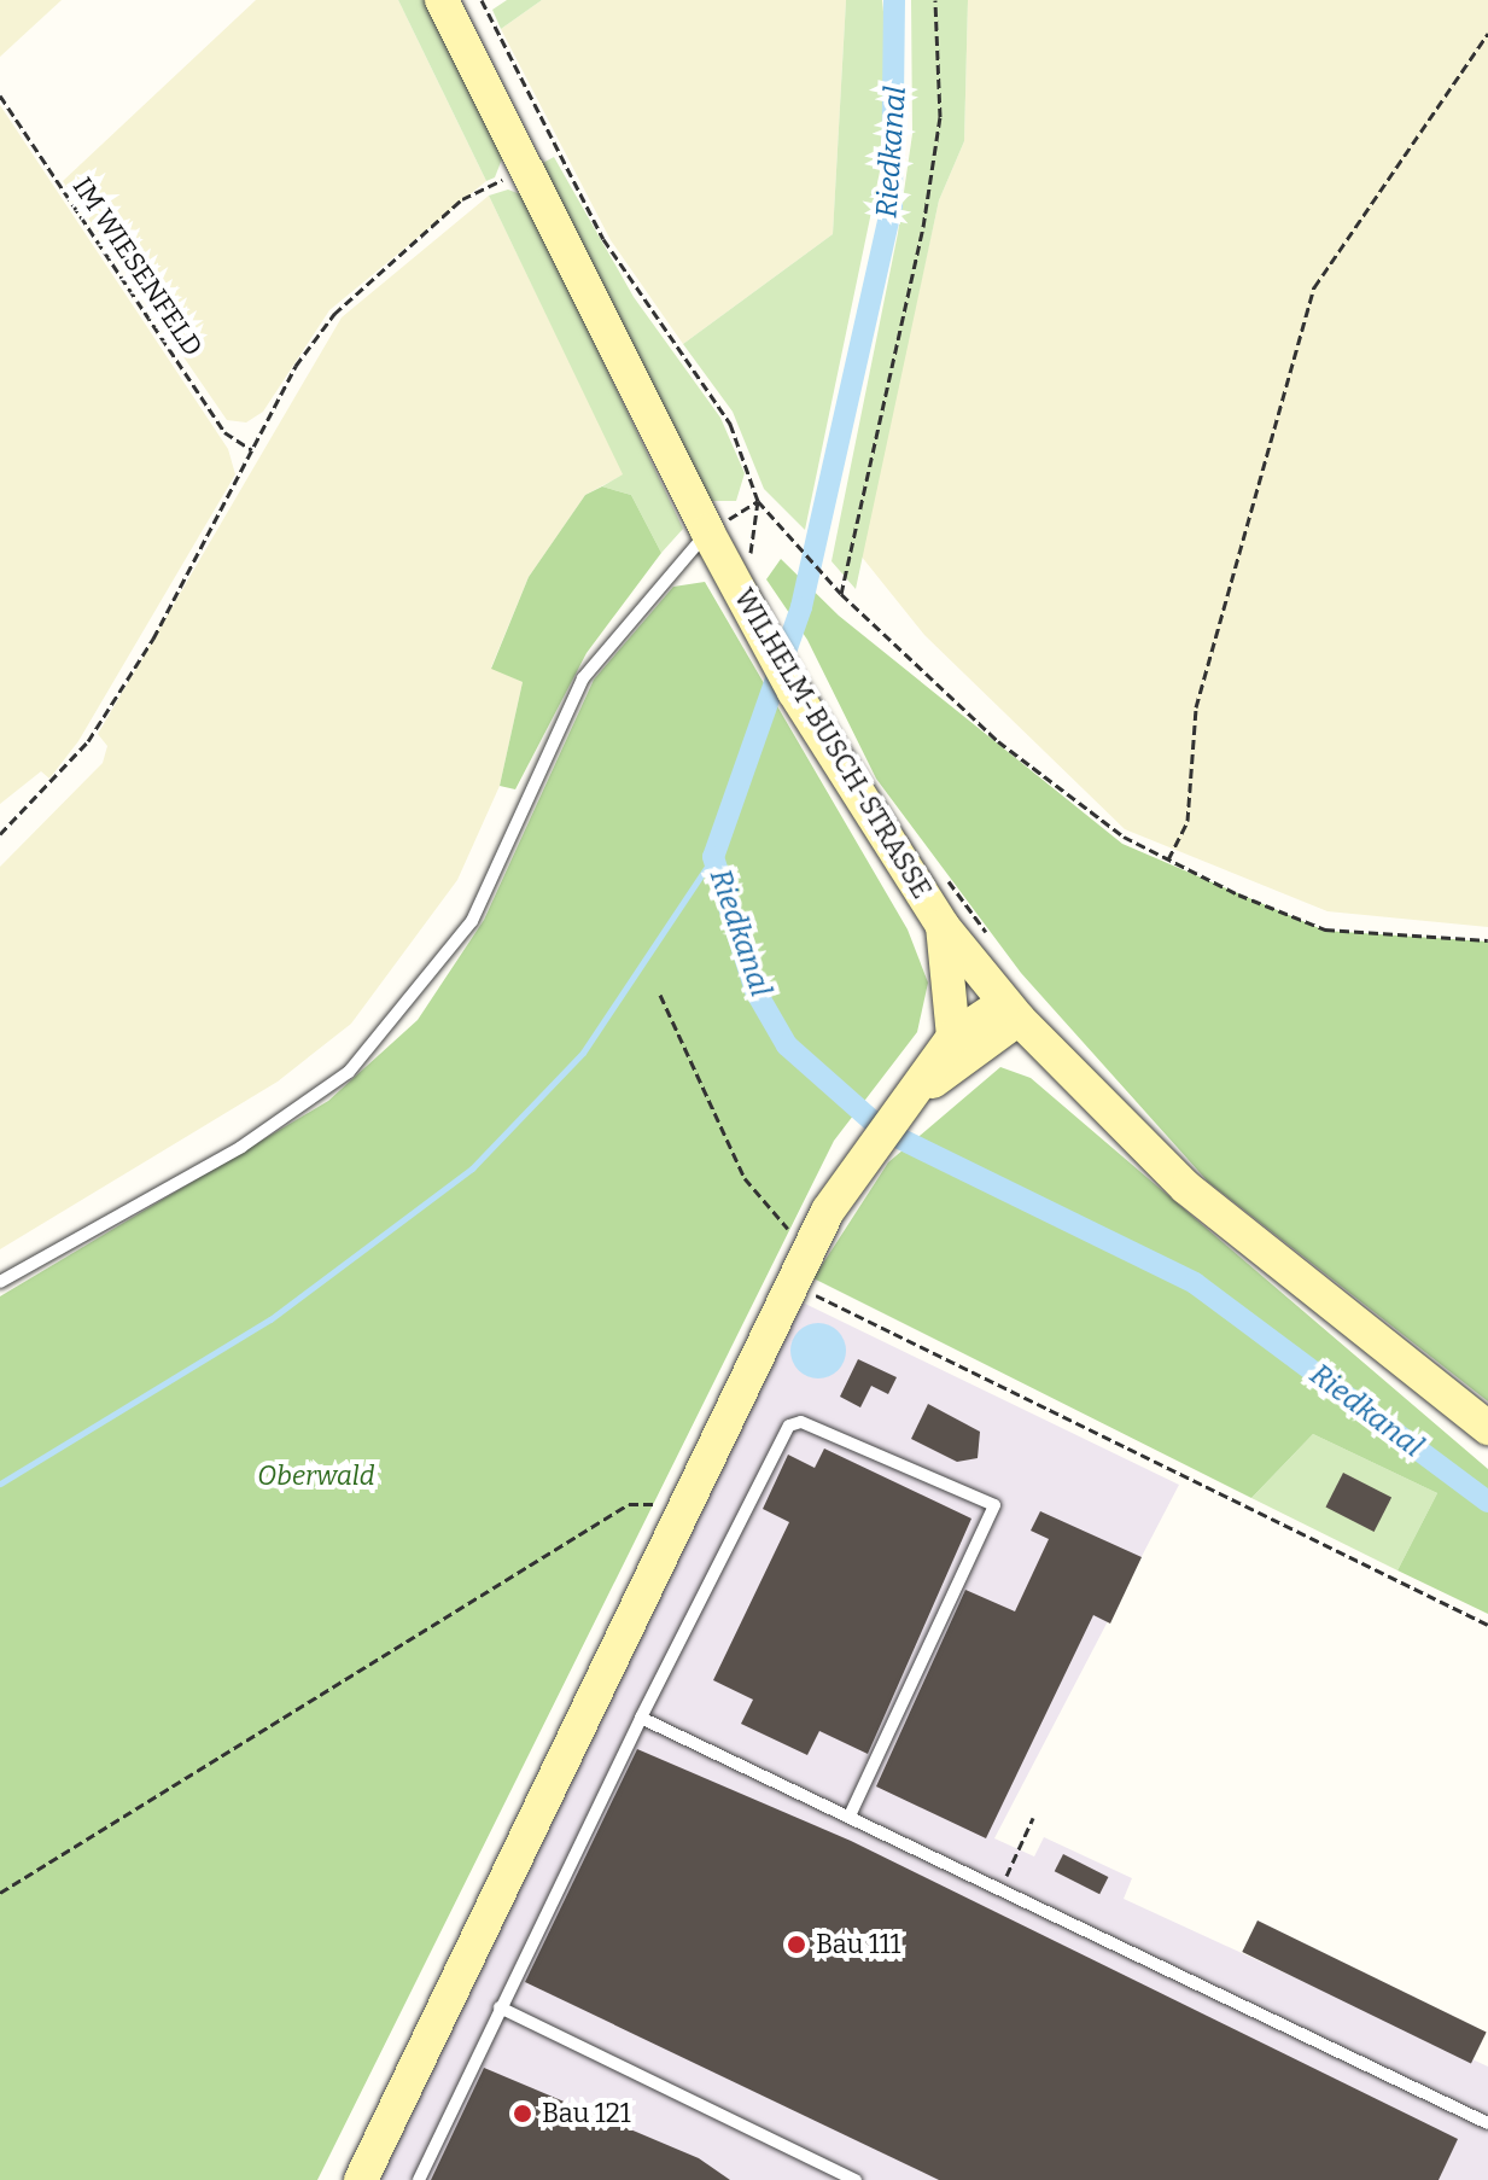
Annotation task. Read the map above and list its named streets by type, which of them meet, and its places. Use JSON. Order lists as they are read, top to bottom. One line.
{"streets":{"main road":["WILHELM-BUSCH-STRASSE"],"path":["IM WIESENFELD"]},"water":["Riedkanal"],"parks":["Oberwald"],"places":["Bau 111","Bau 121"]}
